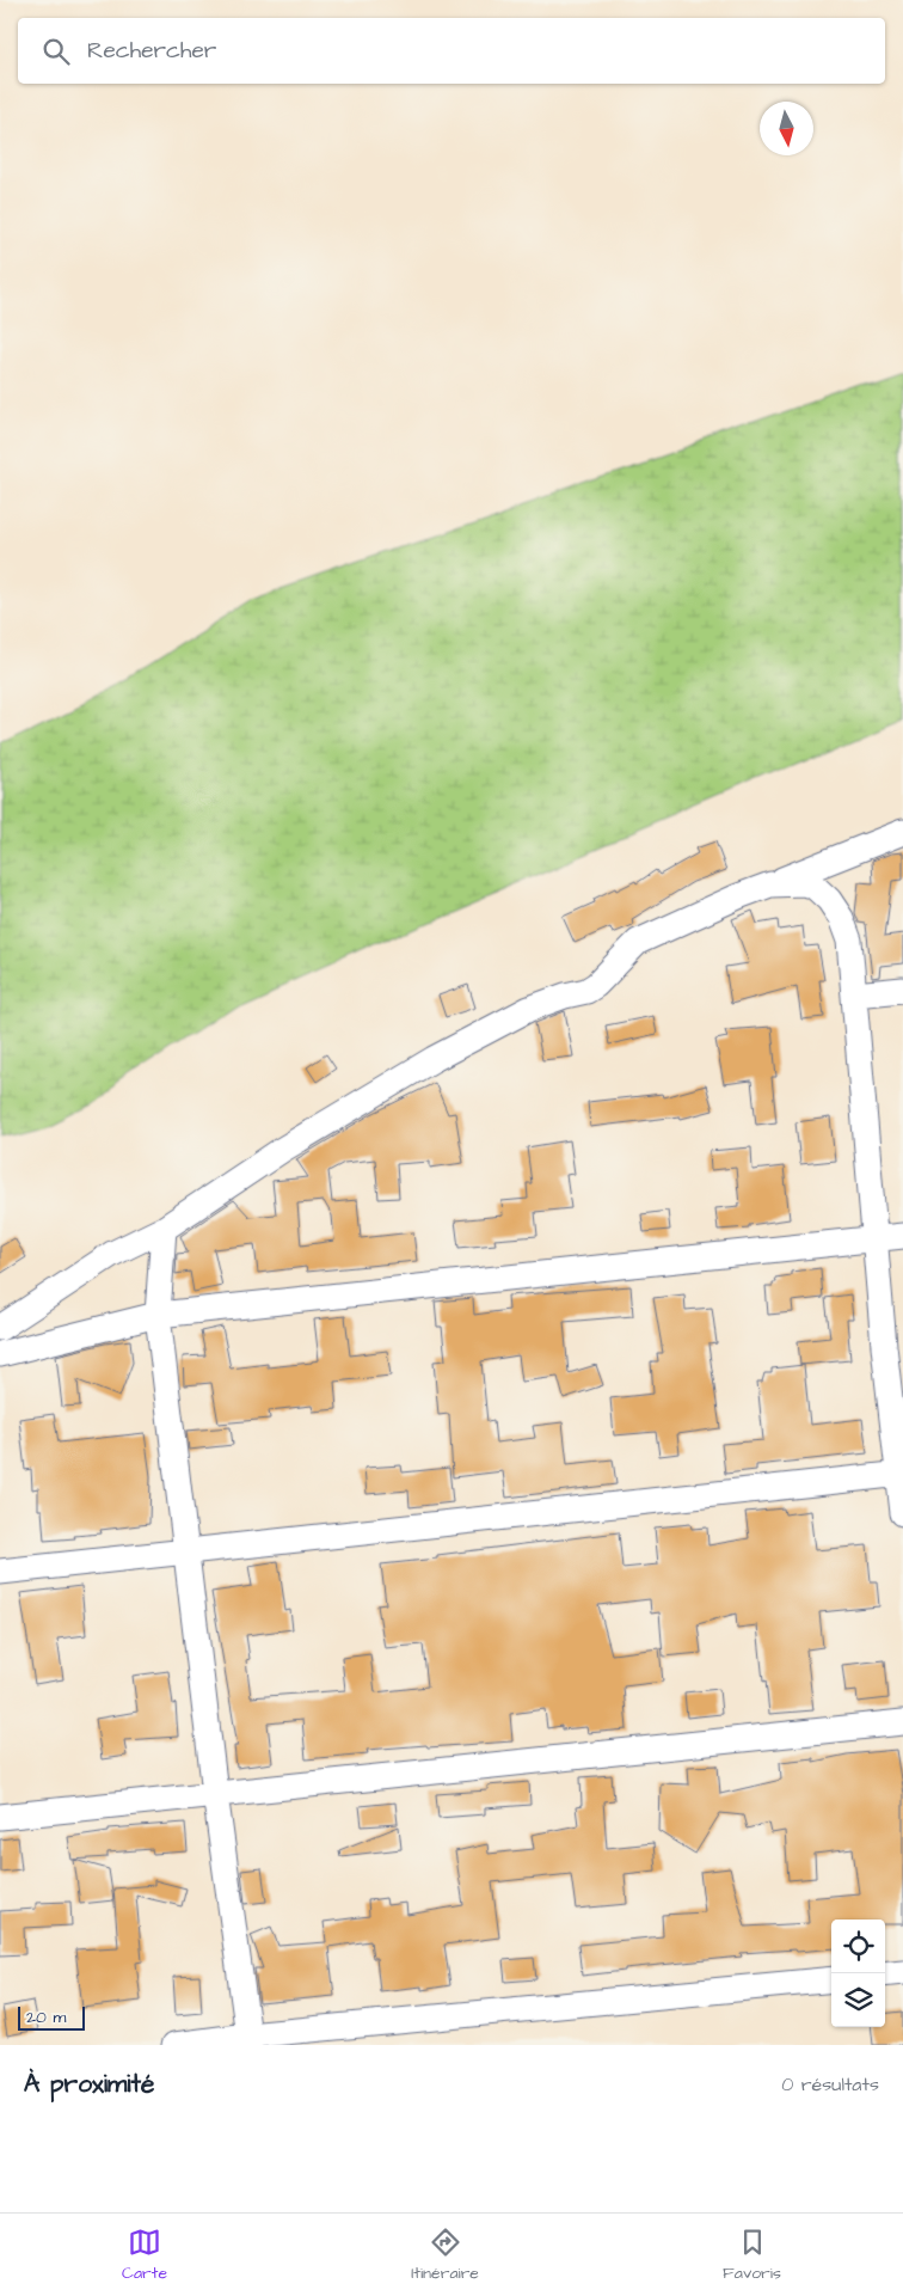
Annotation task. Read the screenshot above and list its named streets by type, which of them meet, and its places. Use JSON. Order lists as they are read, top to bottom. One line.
{"scale_bar":"20 m","north":"bottom","page":{"search":"Rechercher","scale":"20 m","heading":["À proximité","0 résultats"],"nav":["Carte","Itinéraire","Favoris"]}}
